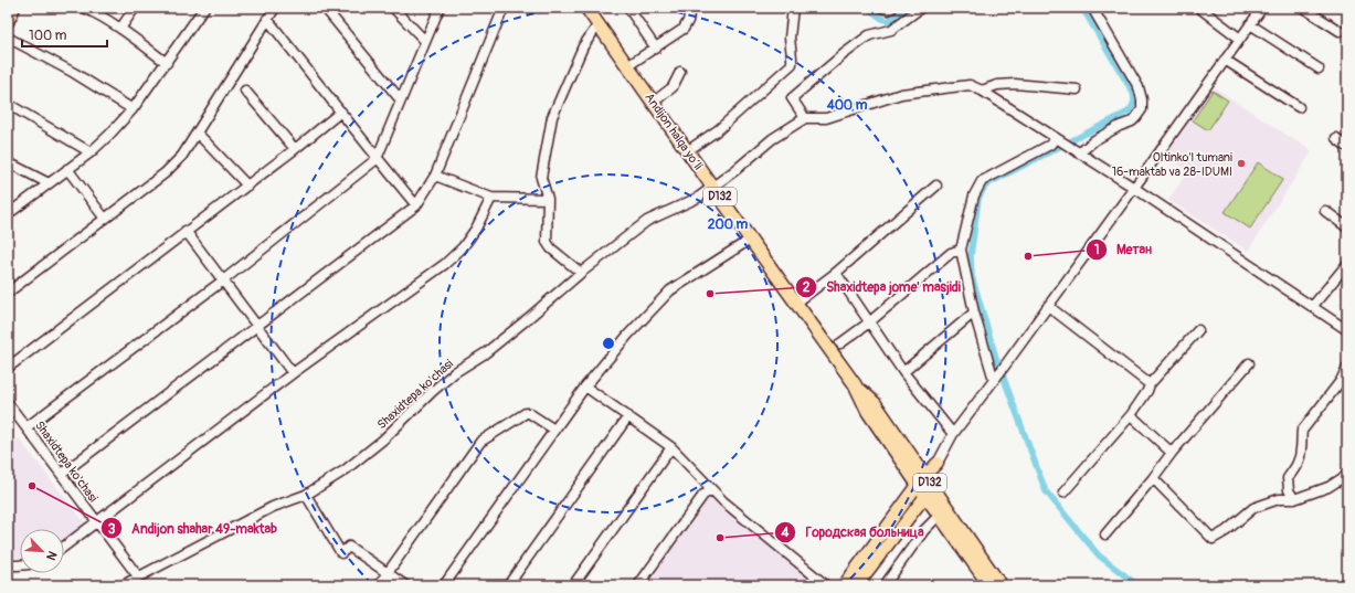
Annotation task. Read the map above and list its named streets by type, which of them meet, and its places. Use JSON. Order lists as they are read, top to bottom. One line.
{"streets":{"highway":["Andijon halqa yo‘li","D132"],"street":["Shaxidtepa ko'chasi"]},"crossings":[["Andijon halqa yo‘li","Shaxidtepa ko'chasi"]],"places":["Oltinko'l tumani 16-maktab va 28-IDUMI","Метан","Shaxidtepa jome' masjidi","Andijon shahar 49-maktab","Городская больница"],"scale_bar":"100 m","north":"bottom right","rings":["400 m","200 m"]}
